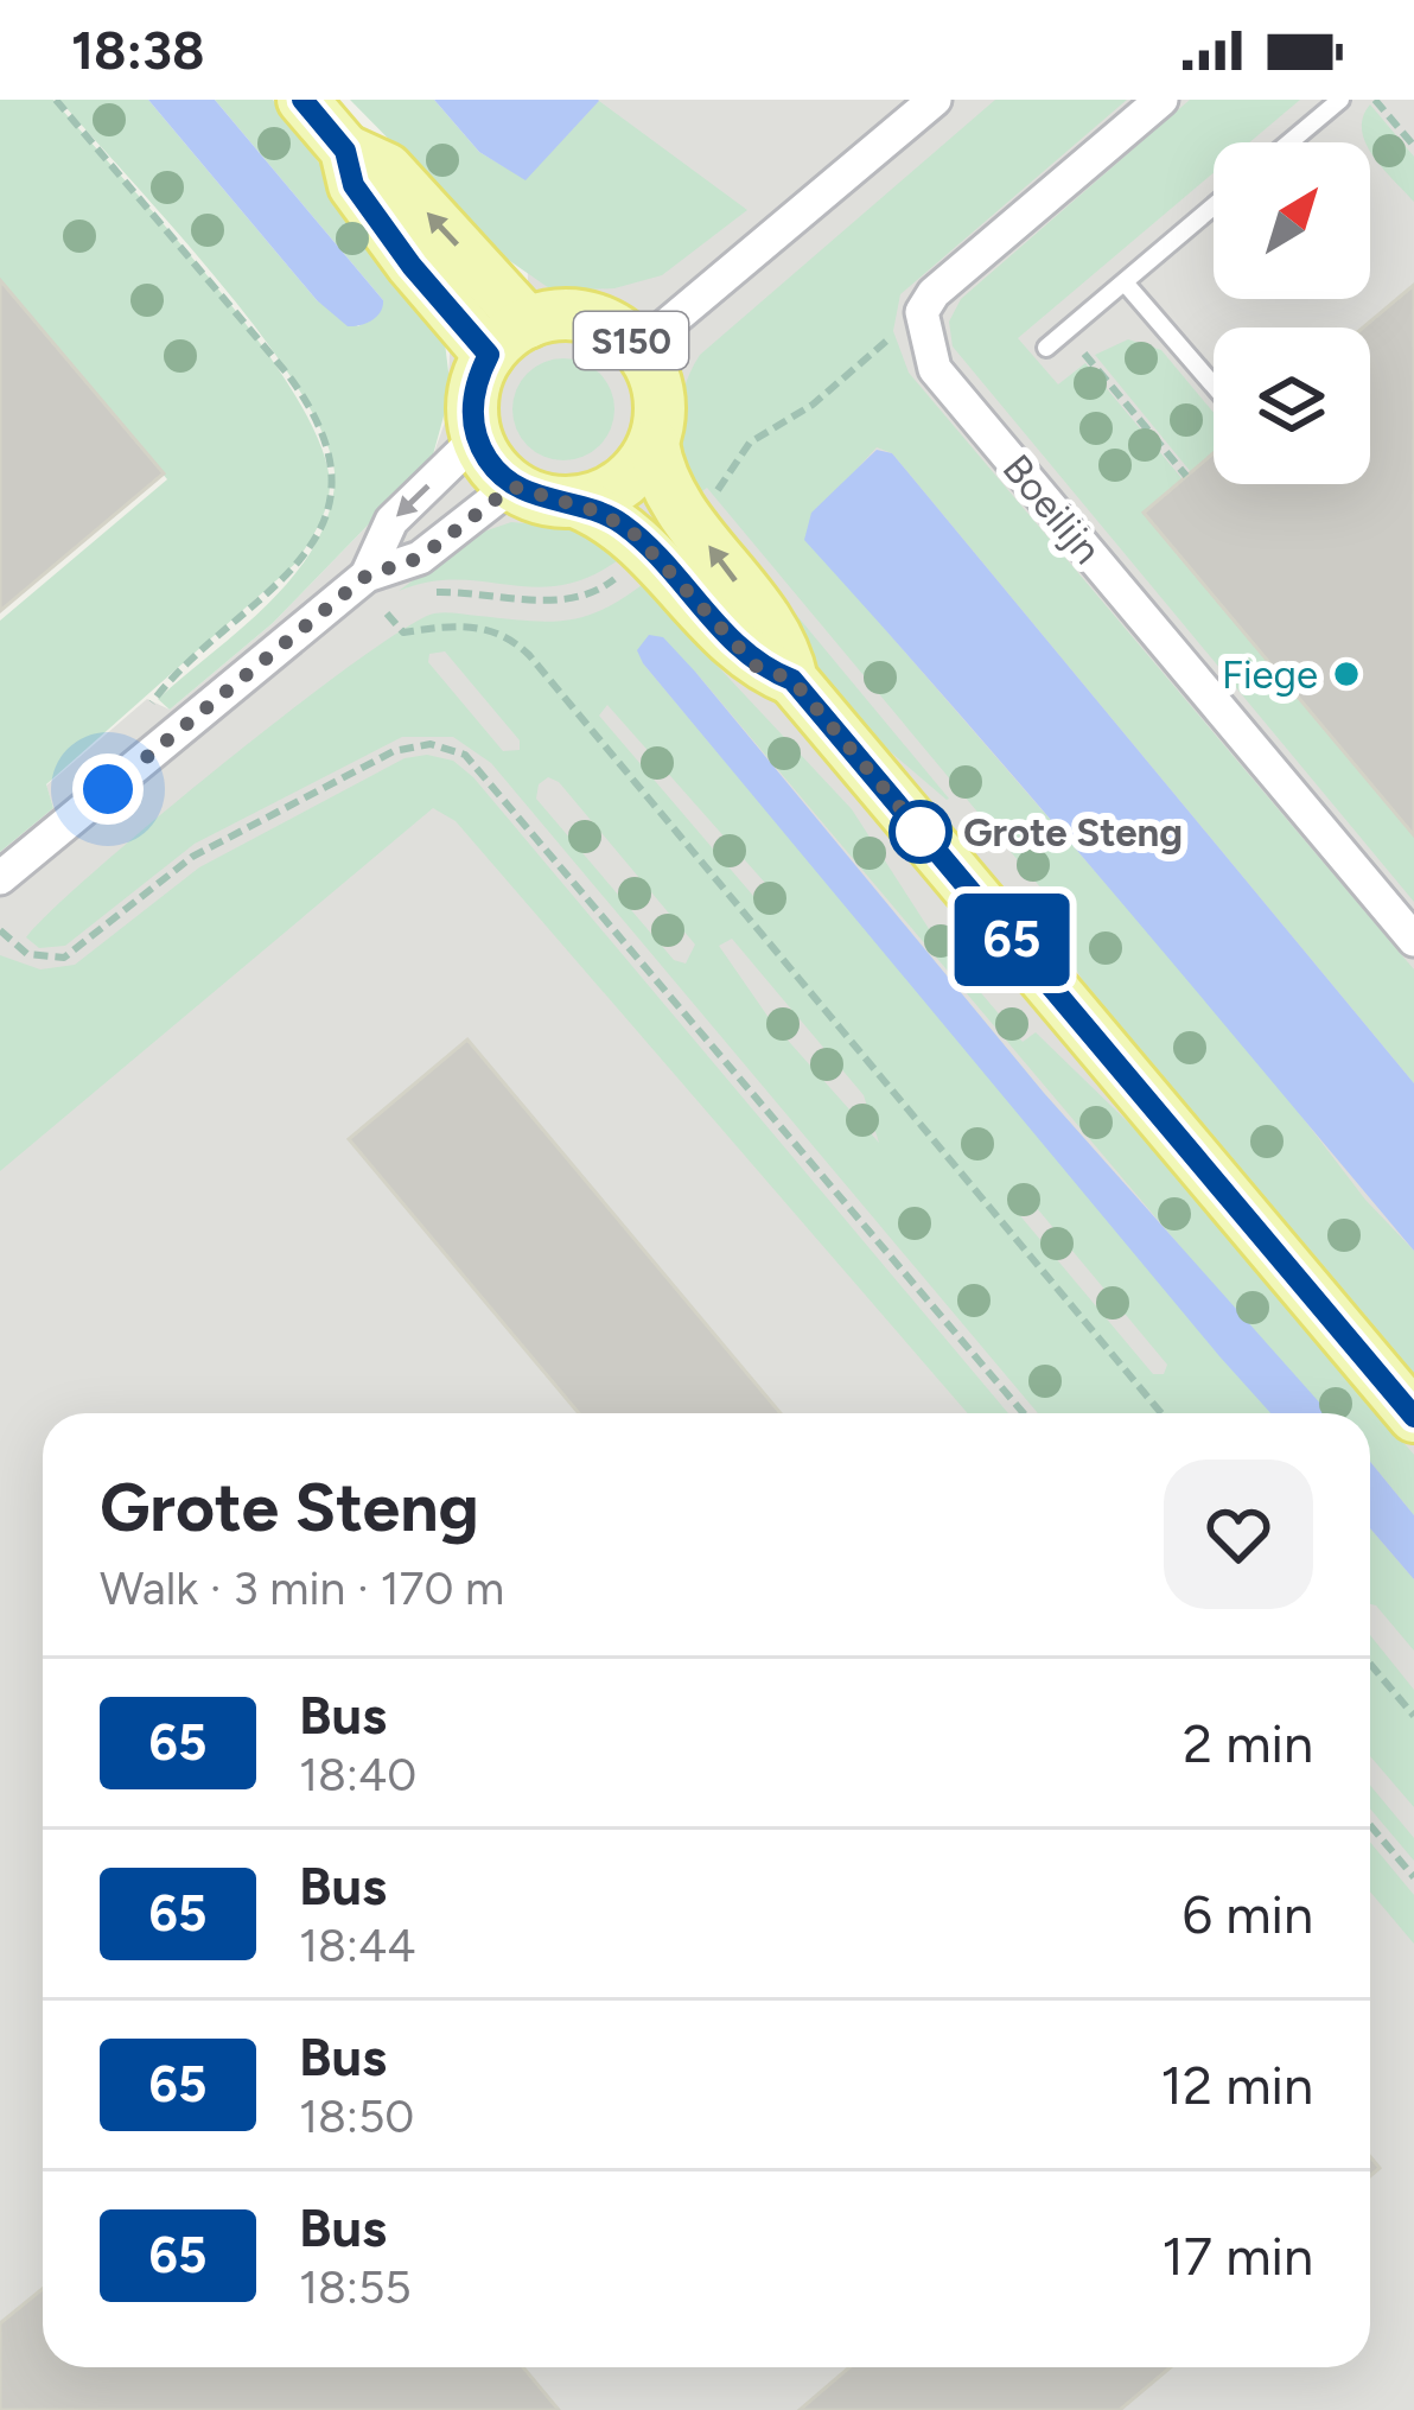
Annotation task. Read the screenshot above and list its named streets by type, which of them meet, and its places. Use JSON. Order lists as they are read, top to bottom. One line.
{"streets":{"main road":["S150"],"street":["Boeilijn"]},"places":["Fiege","Grote Steng"],"lines":["bus line 65"],"north":"top right","page":{"status":"18:38","on_map":"65","heading":["Grote Steng","Walk · 3 min · 170 m"],"list":[{"mark":"65","name":"Bus","note":"18:40","value":"2 min"},{"mark":"65","name":"Bus","note":"18:44","value":"6 min"},{"mark":"65","name":"Bus","note":"18:50","value":"12 min"},{"mark":"65","name":"Bus","note":"18:55","value":"17 min"}]}}
